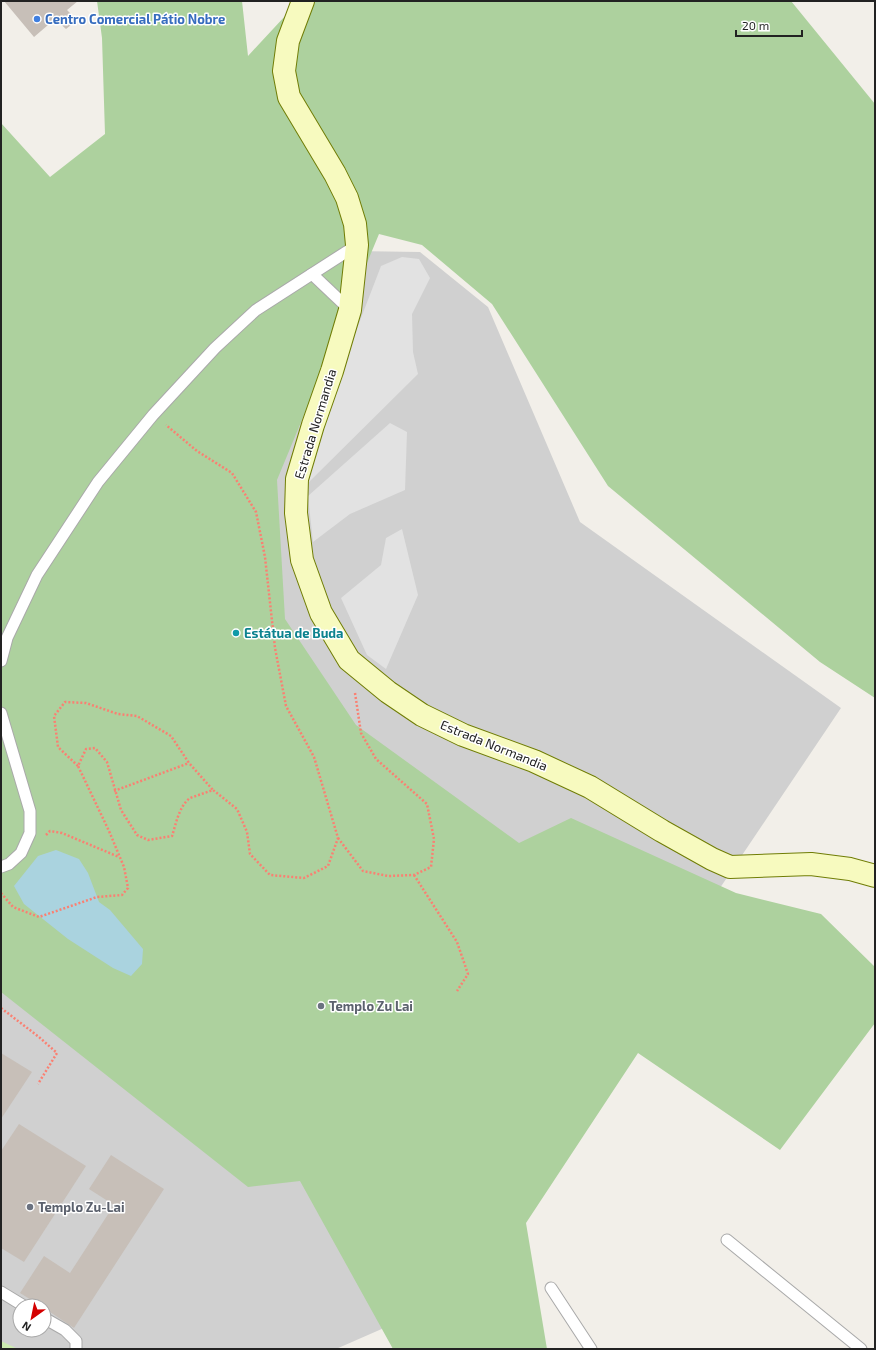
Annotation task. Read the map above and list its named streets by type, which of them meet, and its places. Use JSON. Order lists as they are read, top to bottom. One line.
{"streets":{"street":["Estrada Normandia"]},"places":["Centro Comercial Pátio Nobre","Estátua de Buda","Templo Zu Lai","Templo Zu-Lai"],"scale_bar":"20 m","north":"bottom left"}
